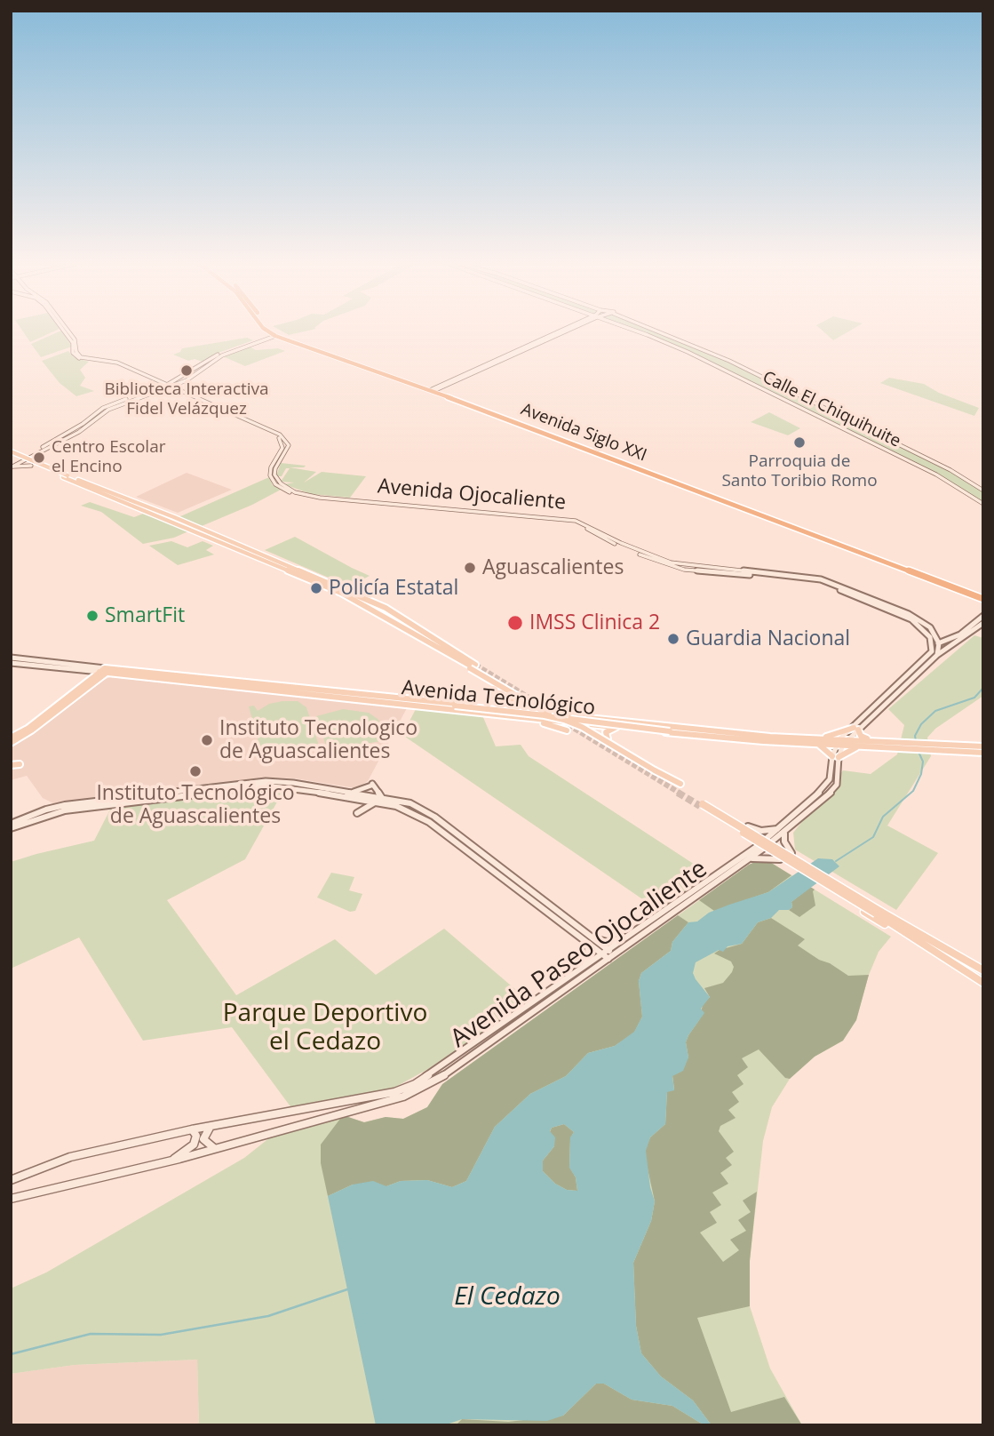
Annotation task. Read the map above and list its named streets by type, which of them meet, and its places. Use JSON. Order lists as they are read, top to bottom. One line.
{"streets":{"highway":["Avenida Siglo XXI"],"main road":["Calle El Chiquihuite","Avenida Ojocaliente","Avenida Tecnológico","Avenida Paseo Ojocaliente"]},"water":["El Cedazo"],"parks":["Parque Deportivo el Cedazo"],"places":["Biblioteca Interactiva Fidel Velázquez","Parroquia de Santo Toribio Romo","Centro Escolar el Encino","Aguascalientes","Policía Estatal","SmartFit","IMSS Clinica 2","Guardia Nacional","Instituto Tecnologico de Aguascalientes","Instituto Tecnológico de Aguascalientes"]}
